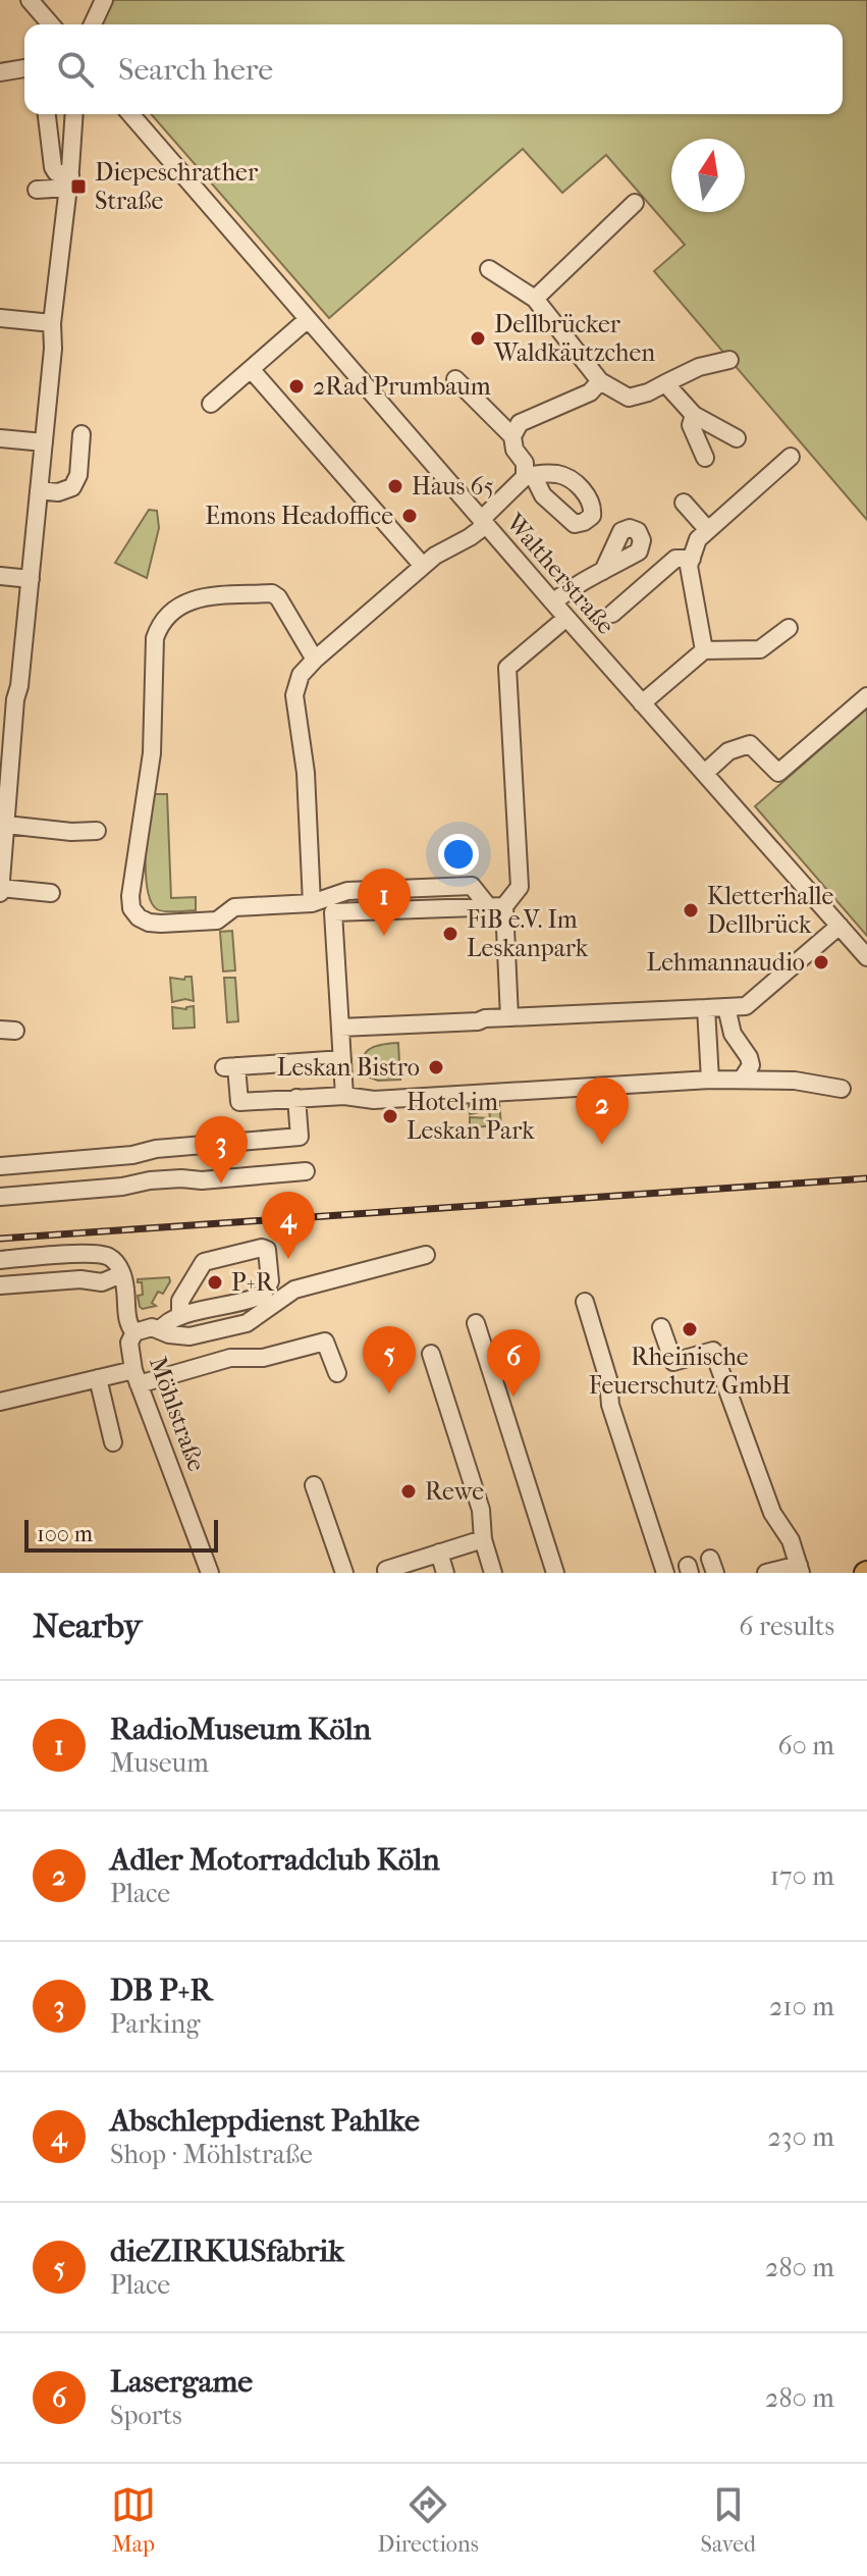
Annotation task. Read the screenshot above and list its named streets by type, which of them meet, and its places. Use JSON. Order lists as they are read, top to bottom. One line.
{"streets":{"street":["Waltherstraße","Möhlstraße"]},"places":{"transit":["Diepeschrather Straße"],"other":["Dellbrücker Waldkäutzchen","2Rad Prumbaum","Haus 65","Emons Headoffice","Kletterhalle Dellbrück","FiB e.V. Im Leskanpark","Lehmannaudio","Leskan Bistro","Hotel im Leskan Park","P+R","Rheinische Feuerschutz GmbH","Rewe"]},"scale_bar":"100 m","north":"top","page":{"search":"Search here","pins":["1","2","3","4","5","6"],"scale":"100 m","heading":["Nearby","6 results"],"list":[{"mark":"1","name":"RadioMuseum Köln","note":"Museum","value":"60 m"},{"mark":"2","name":"Adler Motorradclub Köln","note":"Place","value":"170 m"},{"mark":"3","name":"DB P+R","note":"Parking","value":"210 m"},{"mark":"4","name":"Abschleppdienst Pahlke","note":"Shop · Möhlstraße","value":"230 m"},{"mark":"5","name":"dieZIRKUSfabrik","note":"Place","value":"280 m"},{"mark":"6","name":"Lasergame","note":"Sports","value":"280 m"}],"nav":["Map","Directions","Saved"]}}
